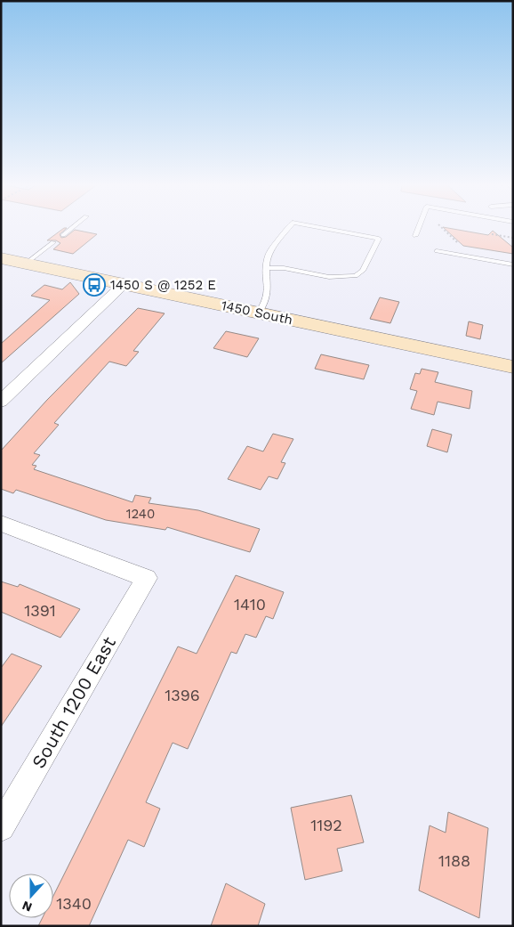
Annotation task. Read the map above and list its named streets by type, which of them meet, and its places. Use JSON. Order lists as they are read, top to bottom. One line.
{"streets":{"street":["1450 South","South 1200 East"]},"places":{"bus stop":["1450 S @ 1252 E"]},"house_numbers":["1240","1410","1391","1396","1192","1188","1340"],"north":"bottom"}
